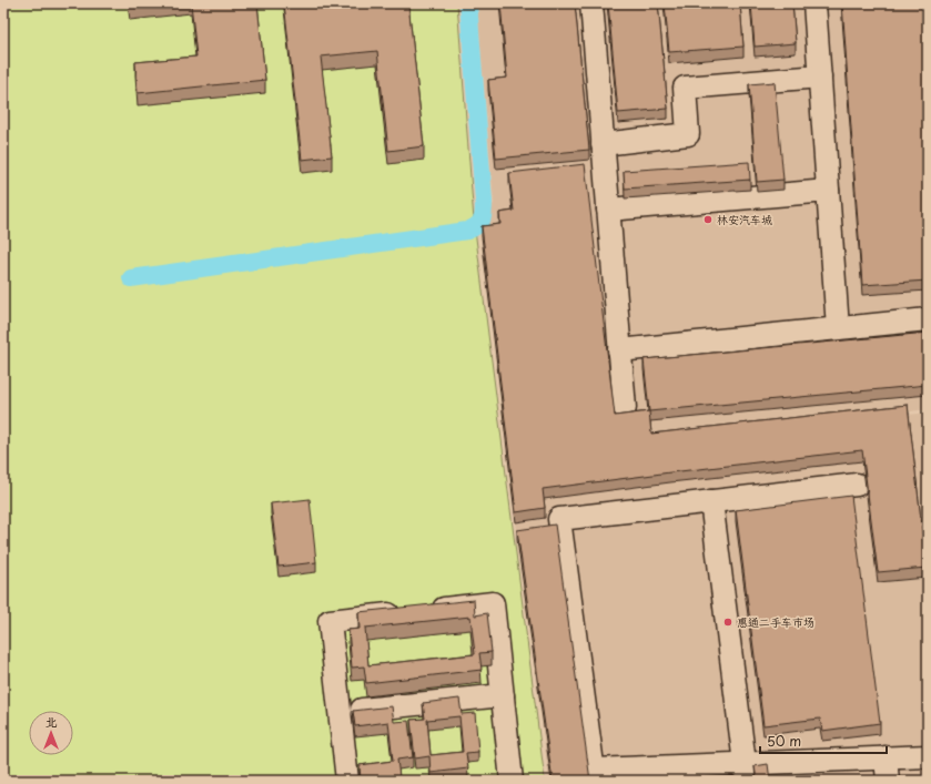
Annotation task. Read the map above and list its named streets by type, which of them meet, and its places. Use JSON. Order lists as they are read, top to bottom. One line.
{"places":["林安汽车城","惠通二手车市场"],"scale_bar":"50 m","north":"top"}
